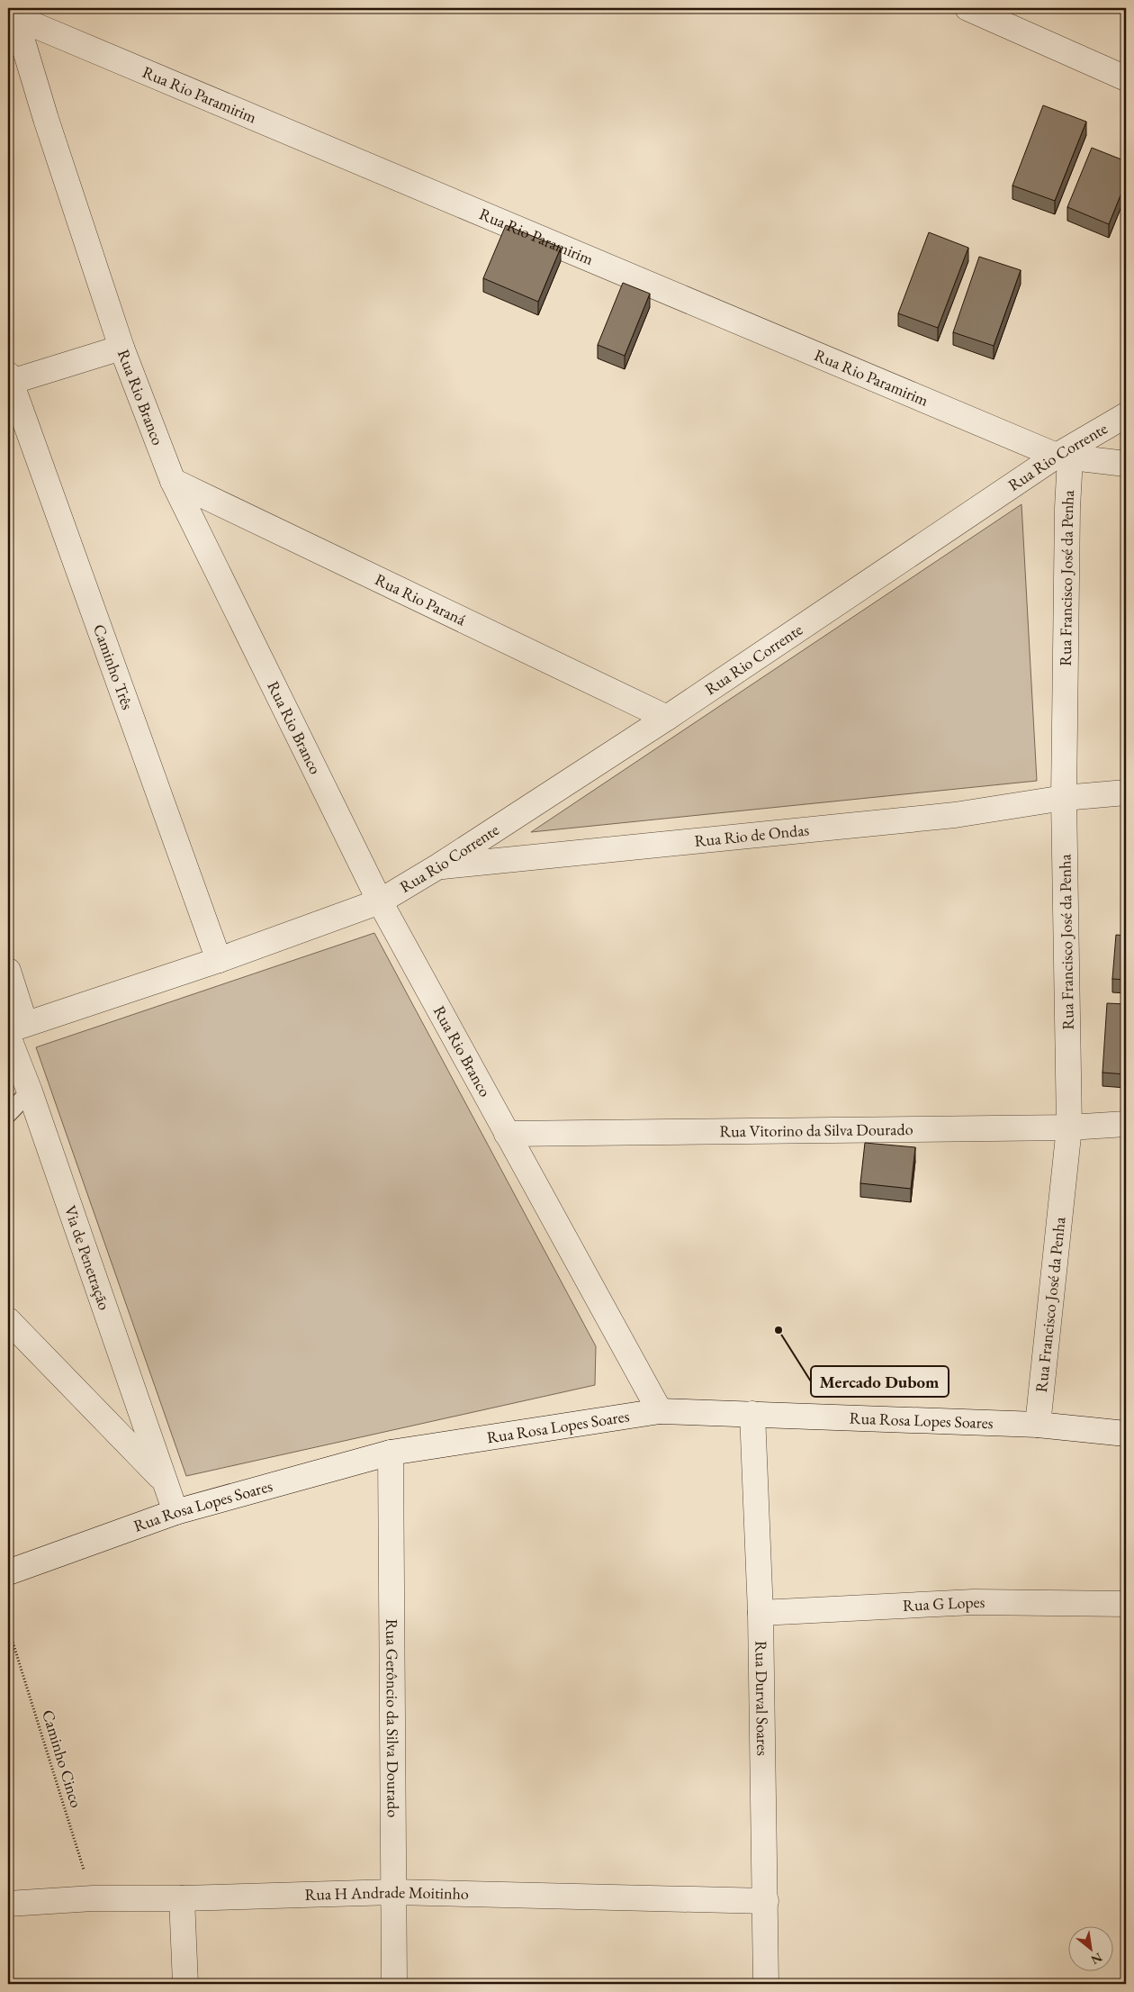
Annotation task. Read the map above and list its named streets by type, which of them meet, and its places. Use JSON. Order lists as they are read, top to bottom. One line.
{"streets":{"street":["Rua Rio Paramirim","Rua Rio Branco","Rua Rio Corrente","Rua Francisco José da Penha","Rua Rio Paraná","Caminho Três","Rua Rio de Ondas","Rua Vitorino da Silva Dourado","Via de Penetração","Rua Rosa Lopes Soares","Rua G Lopes","Rua Durval Soares","Rua Gerôncio da Silva Dourado","Rua H Andrade Moitinho"],"path":["Caminho Cinco"]},"crossings":[["Rua Rio Paramirim","Rua Rio Branco"],["Rua Rio Paramirim","Rua Rio Corrente"],["Rua Rio Paramirim","Rua Francisco José da Penha"],["Rua Rio Branco","Rua Rio Corrente"],["Rua Rio Branco","Rua Rio Paraná"],["Rua Rio Branco","Rua Vitorino da Silva Dourado"],["Rua Rio Branco","Rua Rosa Lopes Soares"],["Rua Rio Corrente","Rua Francisco José da Penha"],["Rua Rio Corrente","Rua Rio Paraná"],["Rua Rio Corrente","Caminho Três"],["Rua Rio Corrente","Rua Rio de Ondas"],["Rua Rio Corrente","Via de Penetração"],["Rua Francisco José da Penha","Rua Rio de Ondas"],["Rua Francisco José da Penha","Rua Vitorino da Silva Dourado"],["Rua Francisco José da Penha","Rua Rosa Lopes Soares"],["Via de Penetração","Rua Rosa Lopes Soares"],["Rua Rosa Lopes Soares","Rua Durval Soares"],["Rua Rosa Lopes Soares","Rua Gerôncio da Silva Dourado"],["Rua G Lopes","Rua Durval Soares"],["Rua Durval Soares","Rua H Andrade Moitinho"],["Rua Gerôncio da Silva Dourado","Rua H Andrade Moitinho"],["Caminho Cinco","Rua H Andrade Moitinho"]],"places":["Mercado Dubom"],"north":"bottom right"}
